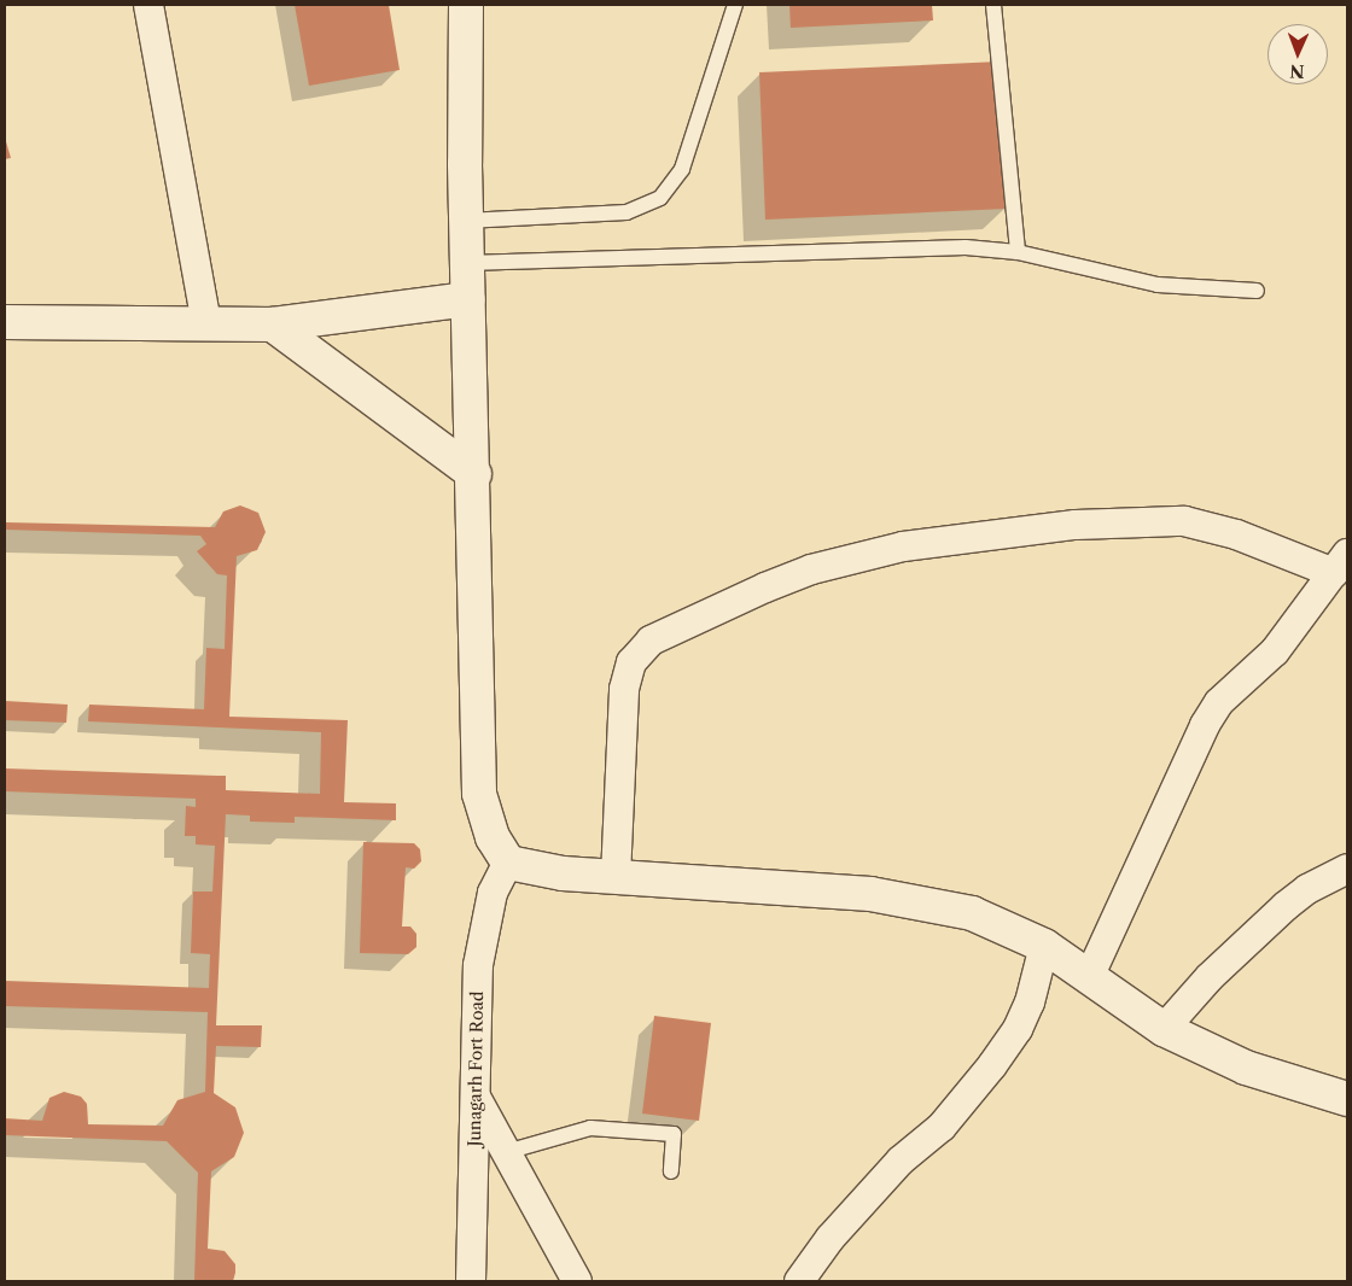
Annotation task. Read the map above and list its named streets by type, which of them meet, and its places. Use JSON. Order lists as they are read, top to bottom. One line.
{"streets":{"street":["Junagarh Fort Road"]},"north":"bottom"}
